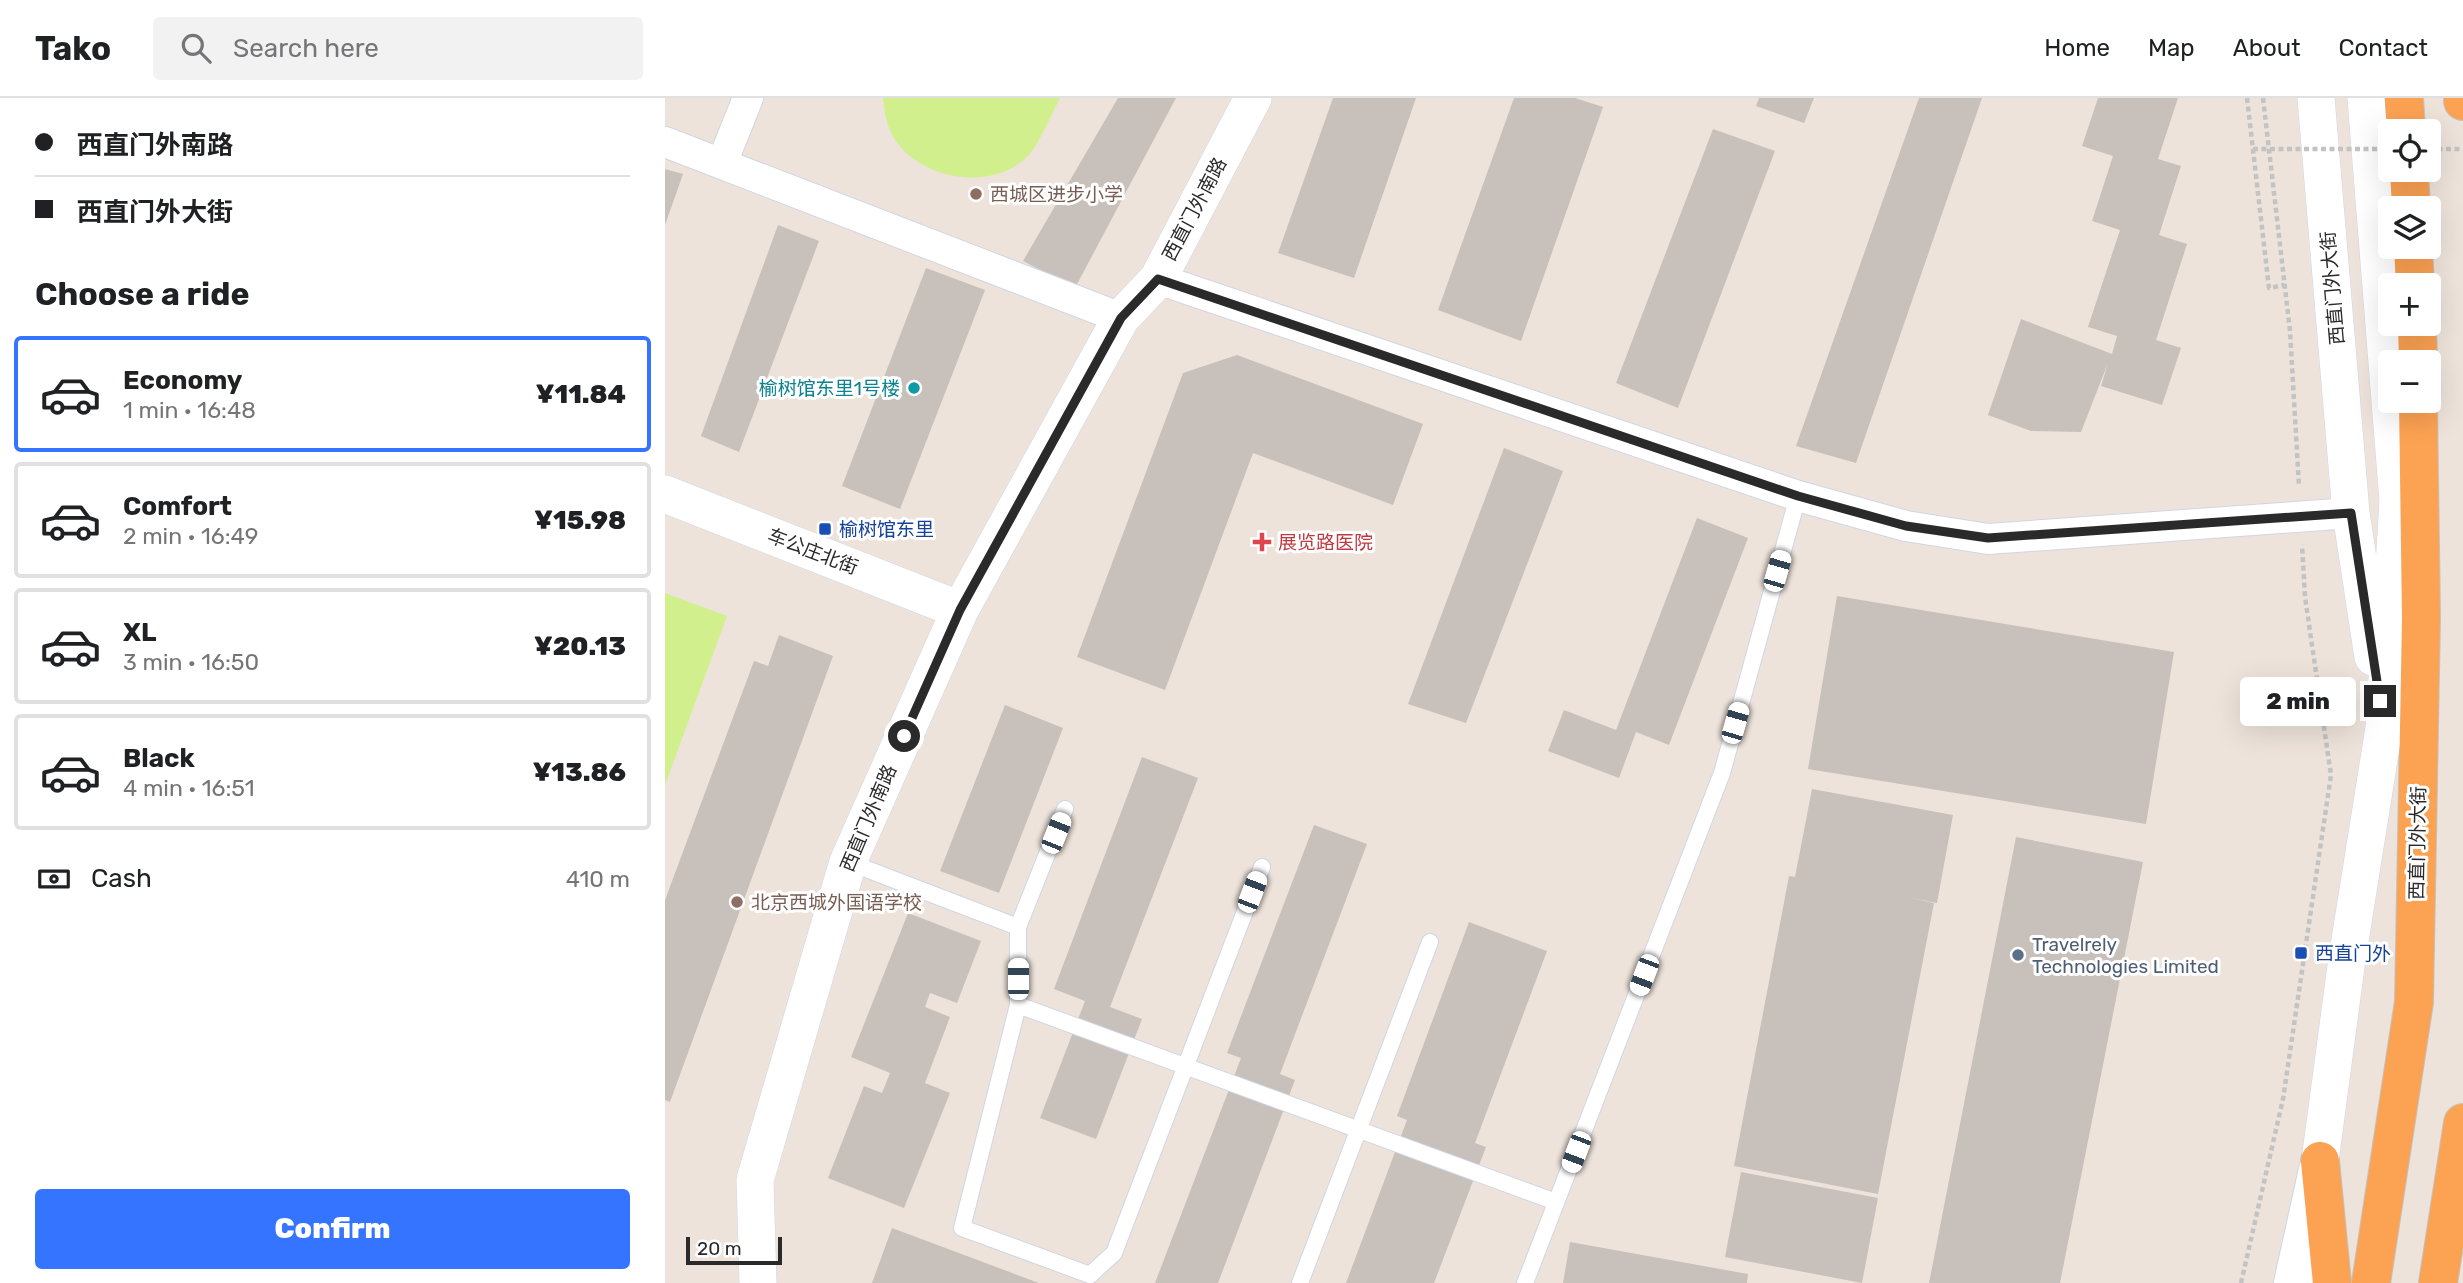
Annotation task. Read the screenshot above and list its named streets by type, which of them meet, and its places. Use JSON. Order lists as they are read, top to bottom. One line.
{"streets":{"highway":["西直门外大街"],"street":["西直门外南路","车公庄北街"]},"crossings":[["西直门外南路","车公庄北街"]],"places":{"other":["西城区进步小学","榆树馆东里1号楼","北京西城外国语学校","Travelrely Technologies Limited"],"transit":["榆树馆东里","西直门外"],"health":["展览路医院"]},"scale_bar":"20 m","page":{"header":"Tako","search":"Search here","nav":["Home","Map","About","Contact"],"banner":["西直门外南路","西直门外大街"],"map_buttons":["+","−"],"heading":"Choose a ride","list":[{"name":"Economy","note":"1 min · 16:48","value":"¥11.84"},{"name":"Comfort","note":"2 min · 16:49","value":"¥15.98"},{"name":"XL","note":"3 min · 16:50","value":"¥20.13"},{"name":"Black","note":"4 min · 16:51","value":"¥13.86"}],"bubble":"2 min","pay":["Cash","410 m"],"buttons":"Confirm","scale":"20 m"}}
